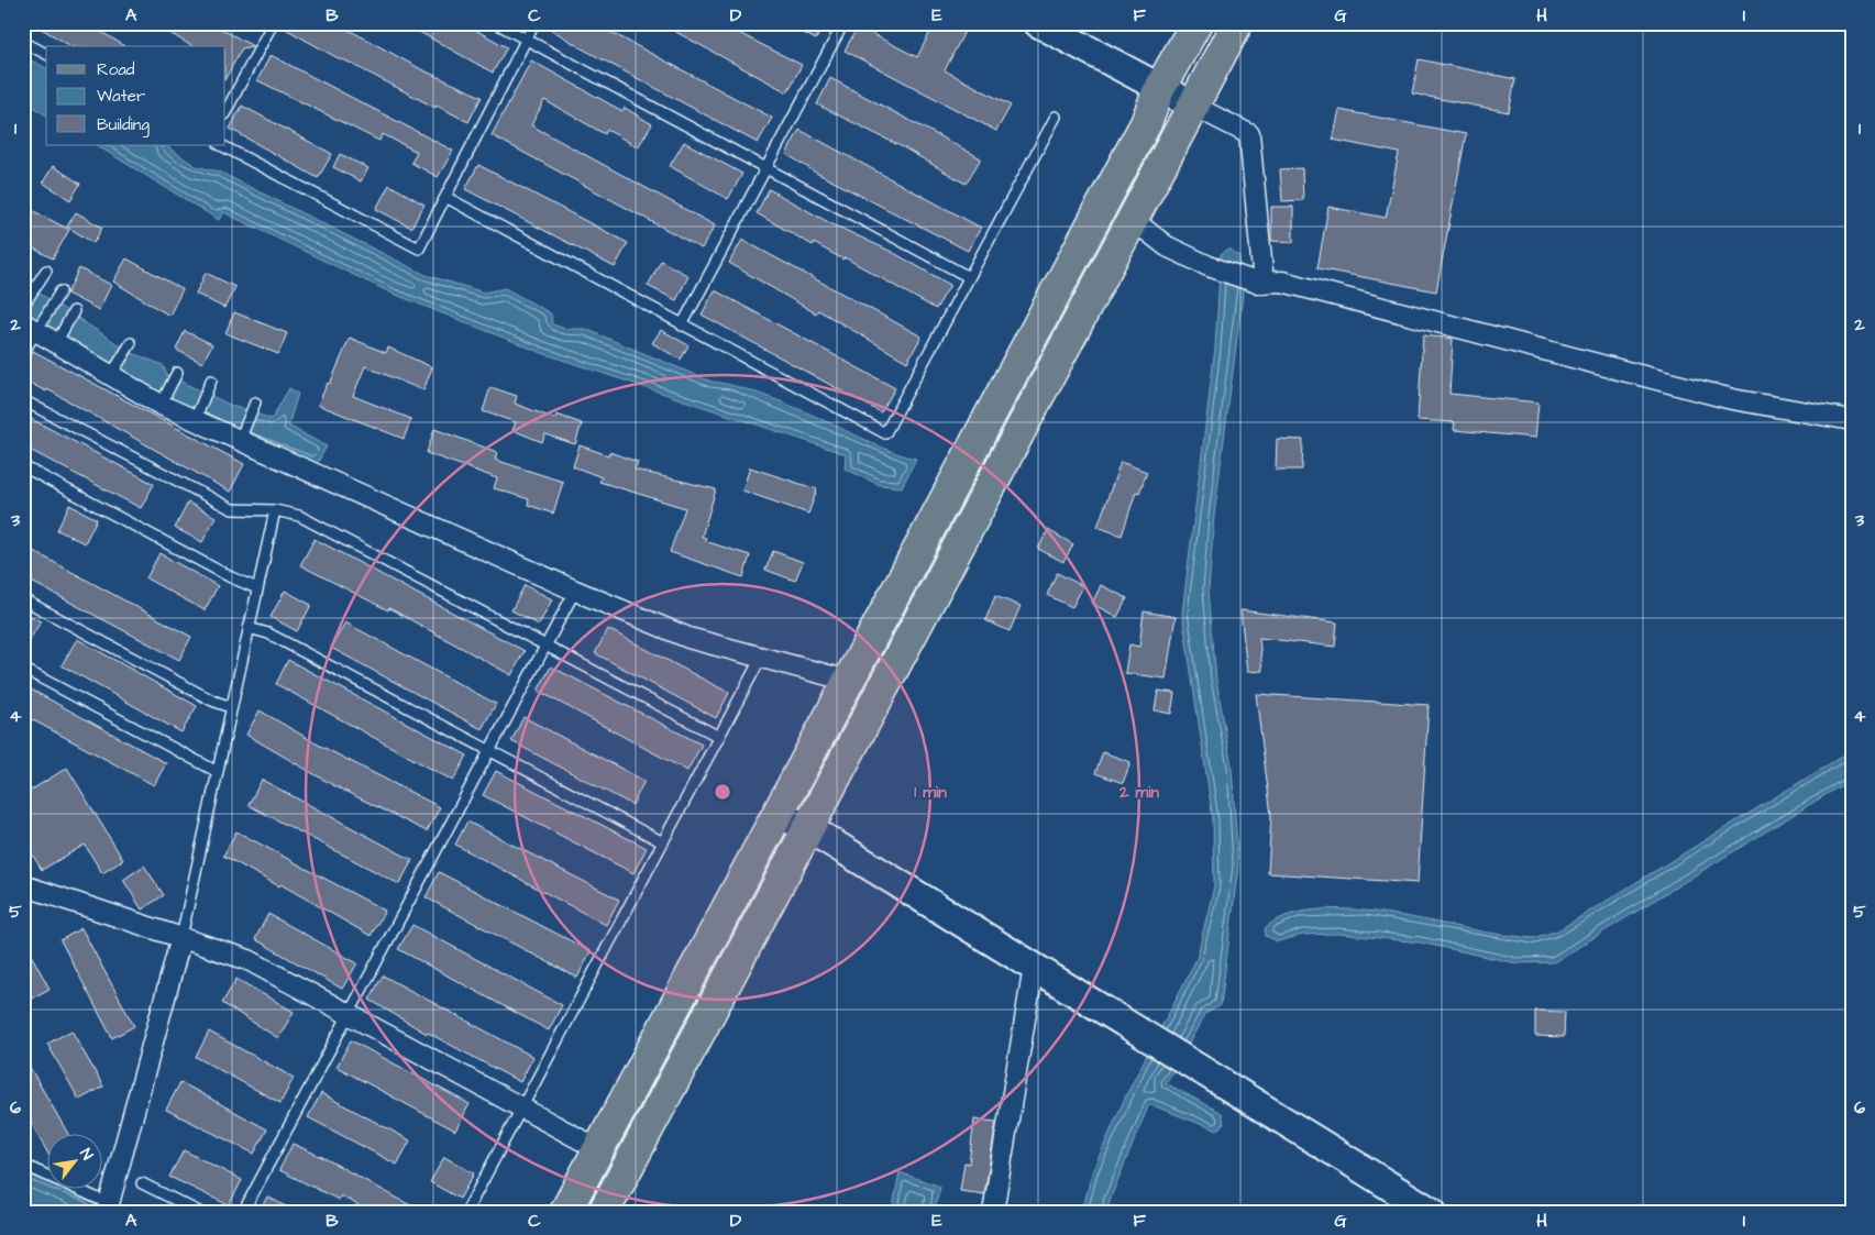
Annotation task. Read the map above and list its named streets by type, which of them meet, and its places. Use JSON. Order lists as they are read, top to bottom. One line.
{"legend":["Road","Water","Building"],"north":"top right","grid":{"columns":["A","B","C","D","E","F","G","H","I"],"rows":["1","2","3","4","5","6"]},"rings":["1 min","2 min"]}
